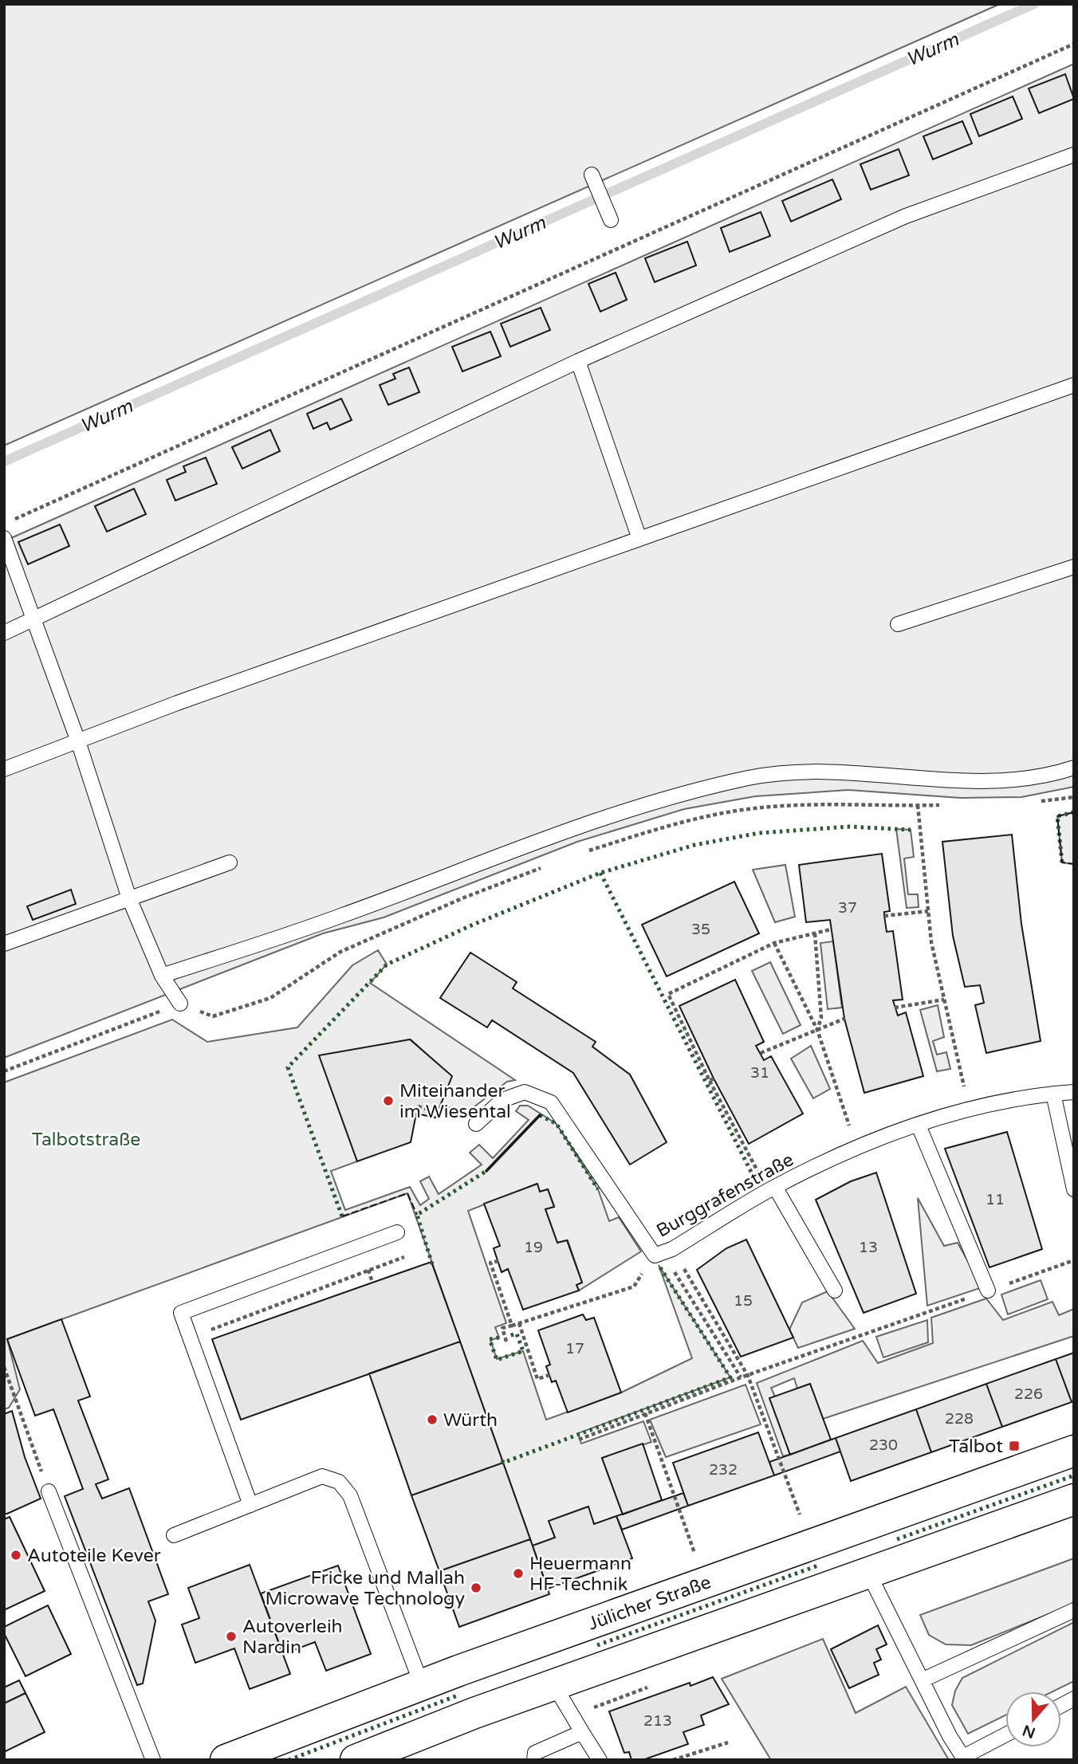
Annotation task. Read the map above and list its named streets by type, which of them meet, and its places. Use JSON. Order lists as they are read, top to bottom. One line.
{"streets":{"main road":["Jülicher Straße"],"lane":["Burggrafenstraße"]},"water":["Wurm"],"parks":["Talbotstraße"],"places":{"other":["Miteinander im Wiesental","Würth","Autoteile Kever","Heuermann HF-Technik","Fricke und Mallah Microwave Technology","Autoverleih Nardin"],"transit":["Talbot"]},"house_numbers":["37","35","31","11","19","13","15","17","226","228","230","232","213"],"north":"bottom"}
